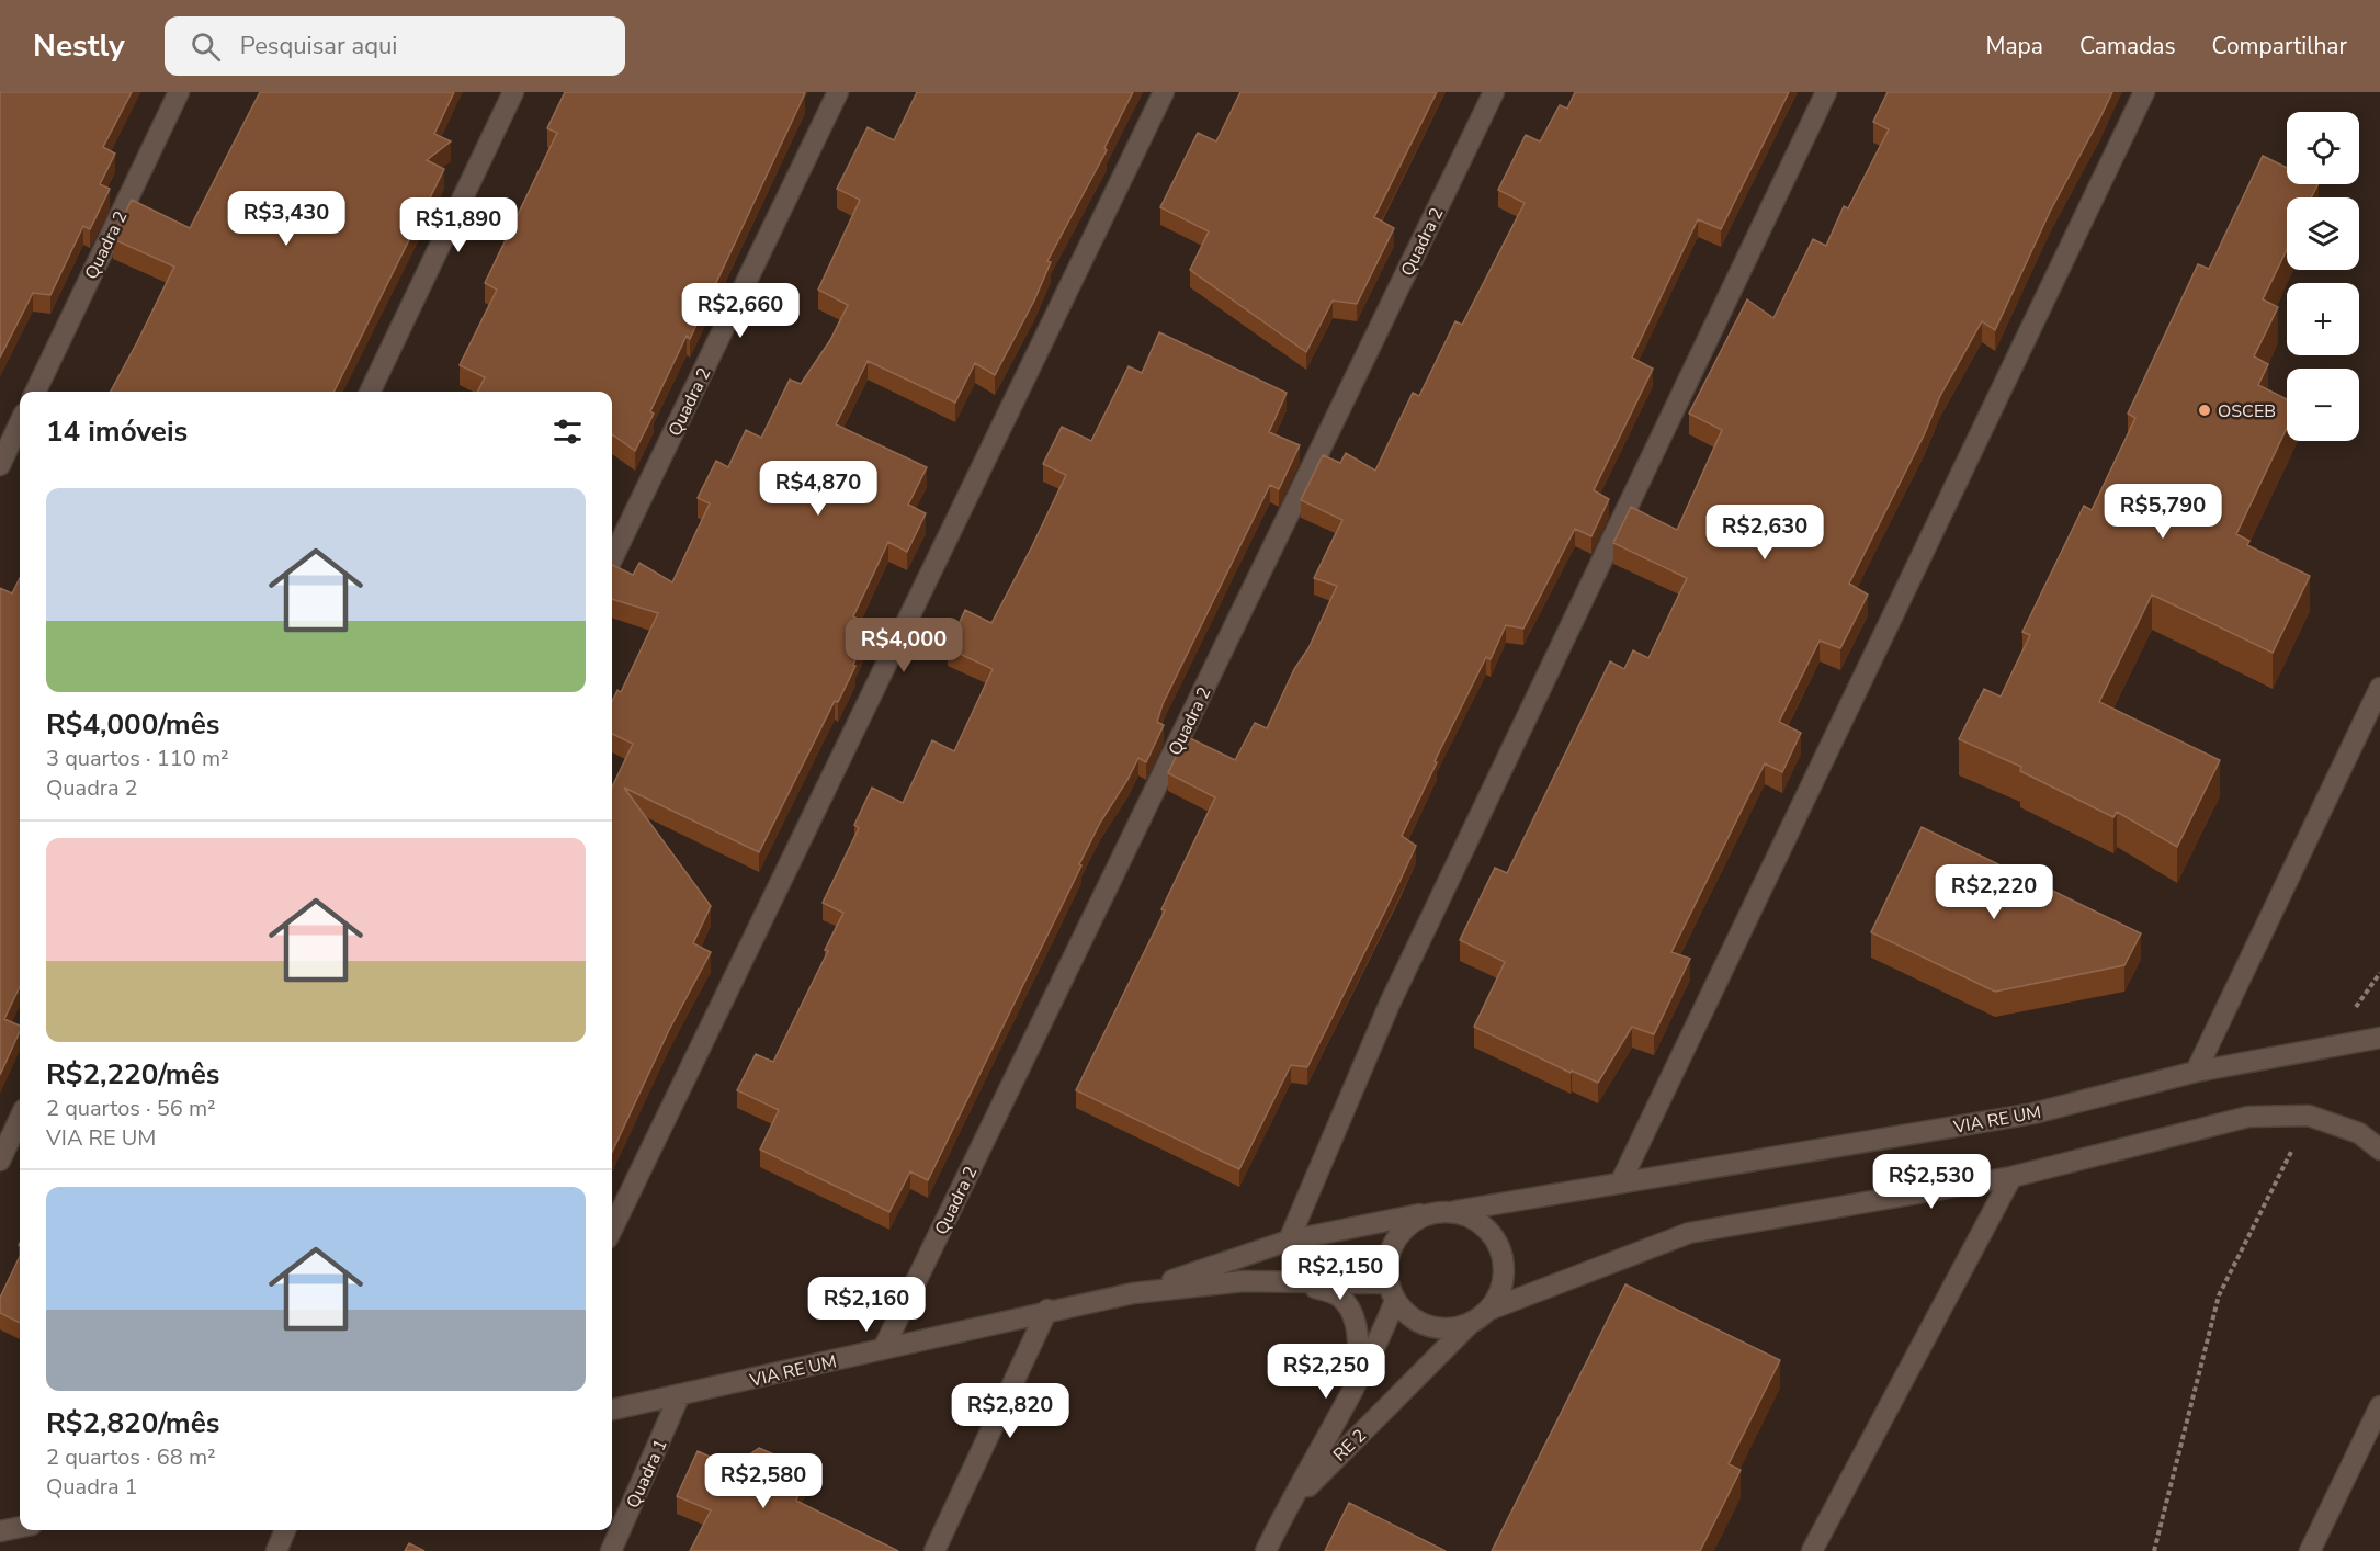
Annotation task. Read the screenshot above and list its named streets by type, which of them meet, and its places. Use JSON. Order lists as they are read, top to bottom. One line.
{"streets":{"street":["Quadra 2","VIA RE UM","RE 2","Quadra 1"]},"crossings":[["Quadra 2","VIA RE UM"],["VIA RE UM","RE 2"],["VIA RE UM","Quadra 1"]],"places":["OSCEB"],"page":{"header":"Nestly","search":"Pesquisar aqui","nav":["Mapa","Camadas","Compartilhar"],"map_buttons":["+","−"],"price":["R$3,430","R$1,890","R$2,660","R$4,870","R$5,790","R$2,630","R$4,000","R$2,220","R$2,530","R$2,150","R$2,160","R$2,250","R$2,820","R$2,580"],"heading":"14 imóveis","list":[{"name":"R$4,000/mês","note":"3 quartos · 110 m² · Quadra 2"},{"name":"R$2,220/mês","note":"2 quartos · 56 m² · VIA RE UM"},{"name":"R$2,820/mês","note":"2 quartos · 68 m² · Quadra 1"}]}}
